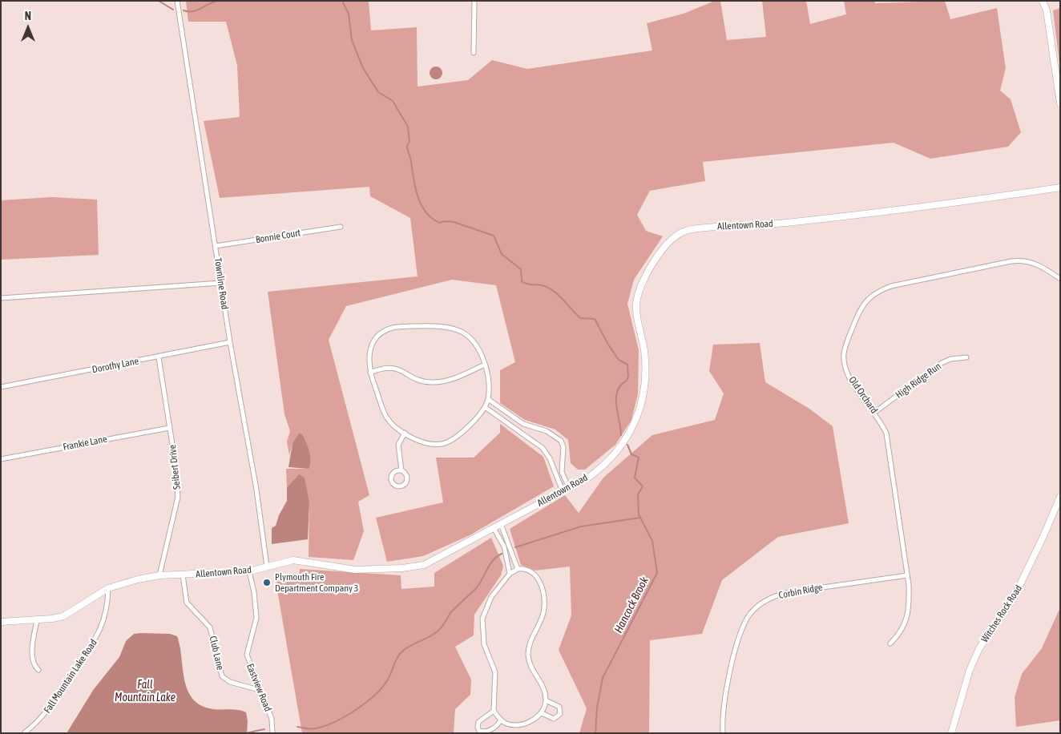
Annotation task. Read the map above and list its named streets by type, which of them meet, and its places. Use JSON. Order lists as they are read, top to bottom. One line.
{"streets":{"street":["Allentown Road","Bonnie Court","Townline Road","Dorothy Lane","High Ridge Run","Old Orchard","Frankie Lane","Seibert Drive","Corbin Ridge","Witches Rock Road","Club Lane","Fall Mountain Lake Road","Eastview Road"]},"crossings":[["Allentown Road","Townline Road"],["Allentown Road","Seibert Drive"],["Allentown Road","Club Lane"],["Allentown Road","Fall Mountain Lake Road"],["Allentown Road","Eastview Road"],["Bonnie Court","Townline Road"],["Townline Road","Dorothy Lane"],["Dorothy Lane","Seibert Drive"],["High Ridge Run","Old Orchard"],["Old Orchard","Corbin Ridge"],["Frankie Lane","Seibert Drive"],["Club Lane","Eastview Road"]],"water":["Hancock Brook","Fall Mountain Lake"],"places":["Plymouth Fire Department Company 3"],"north":"top"}
